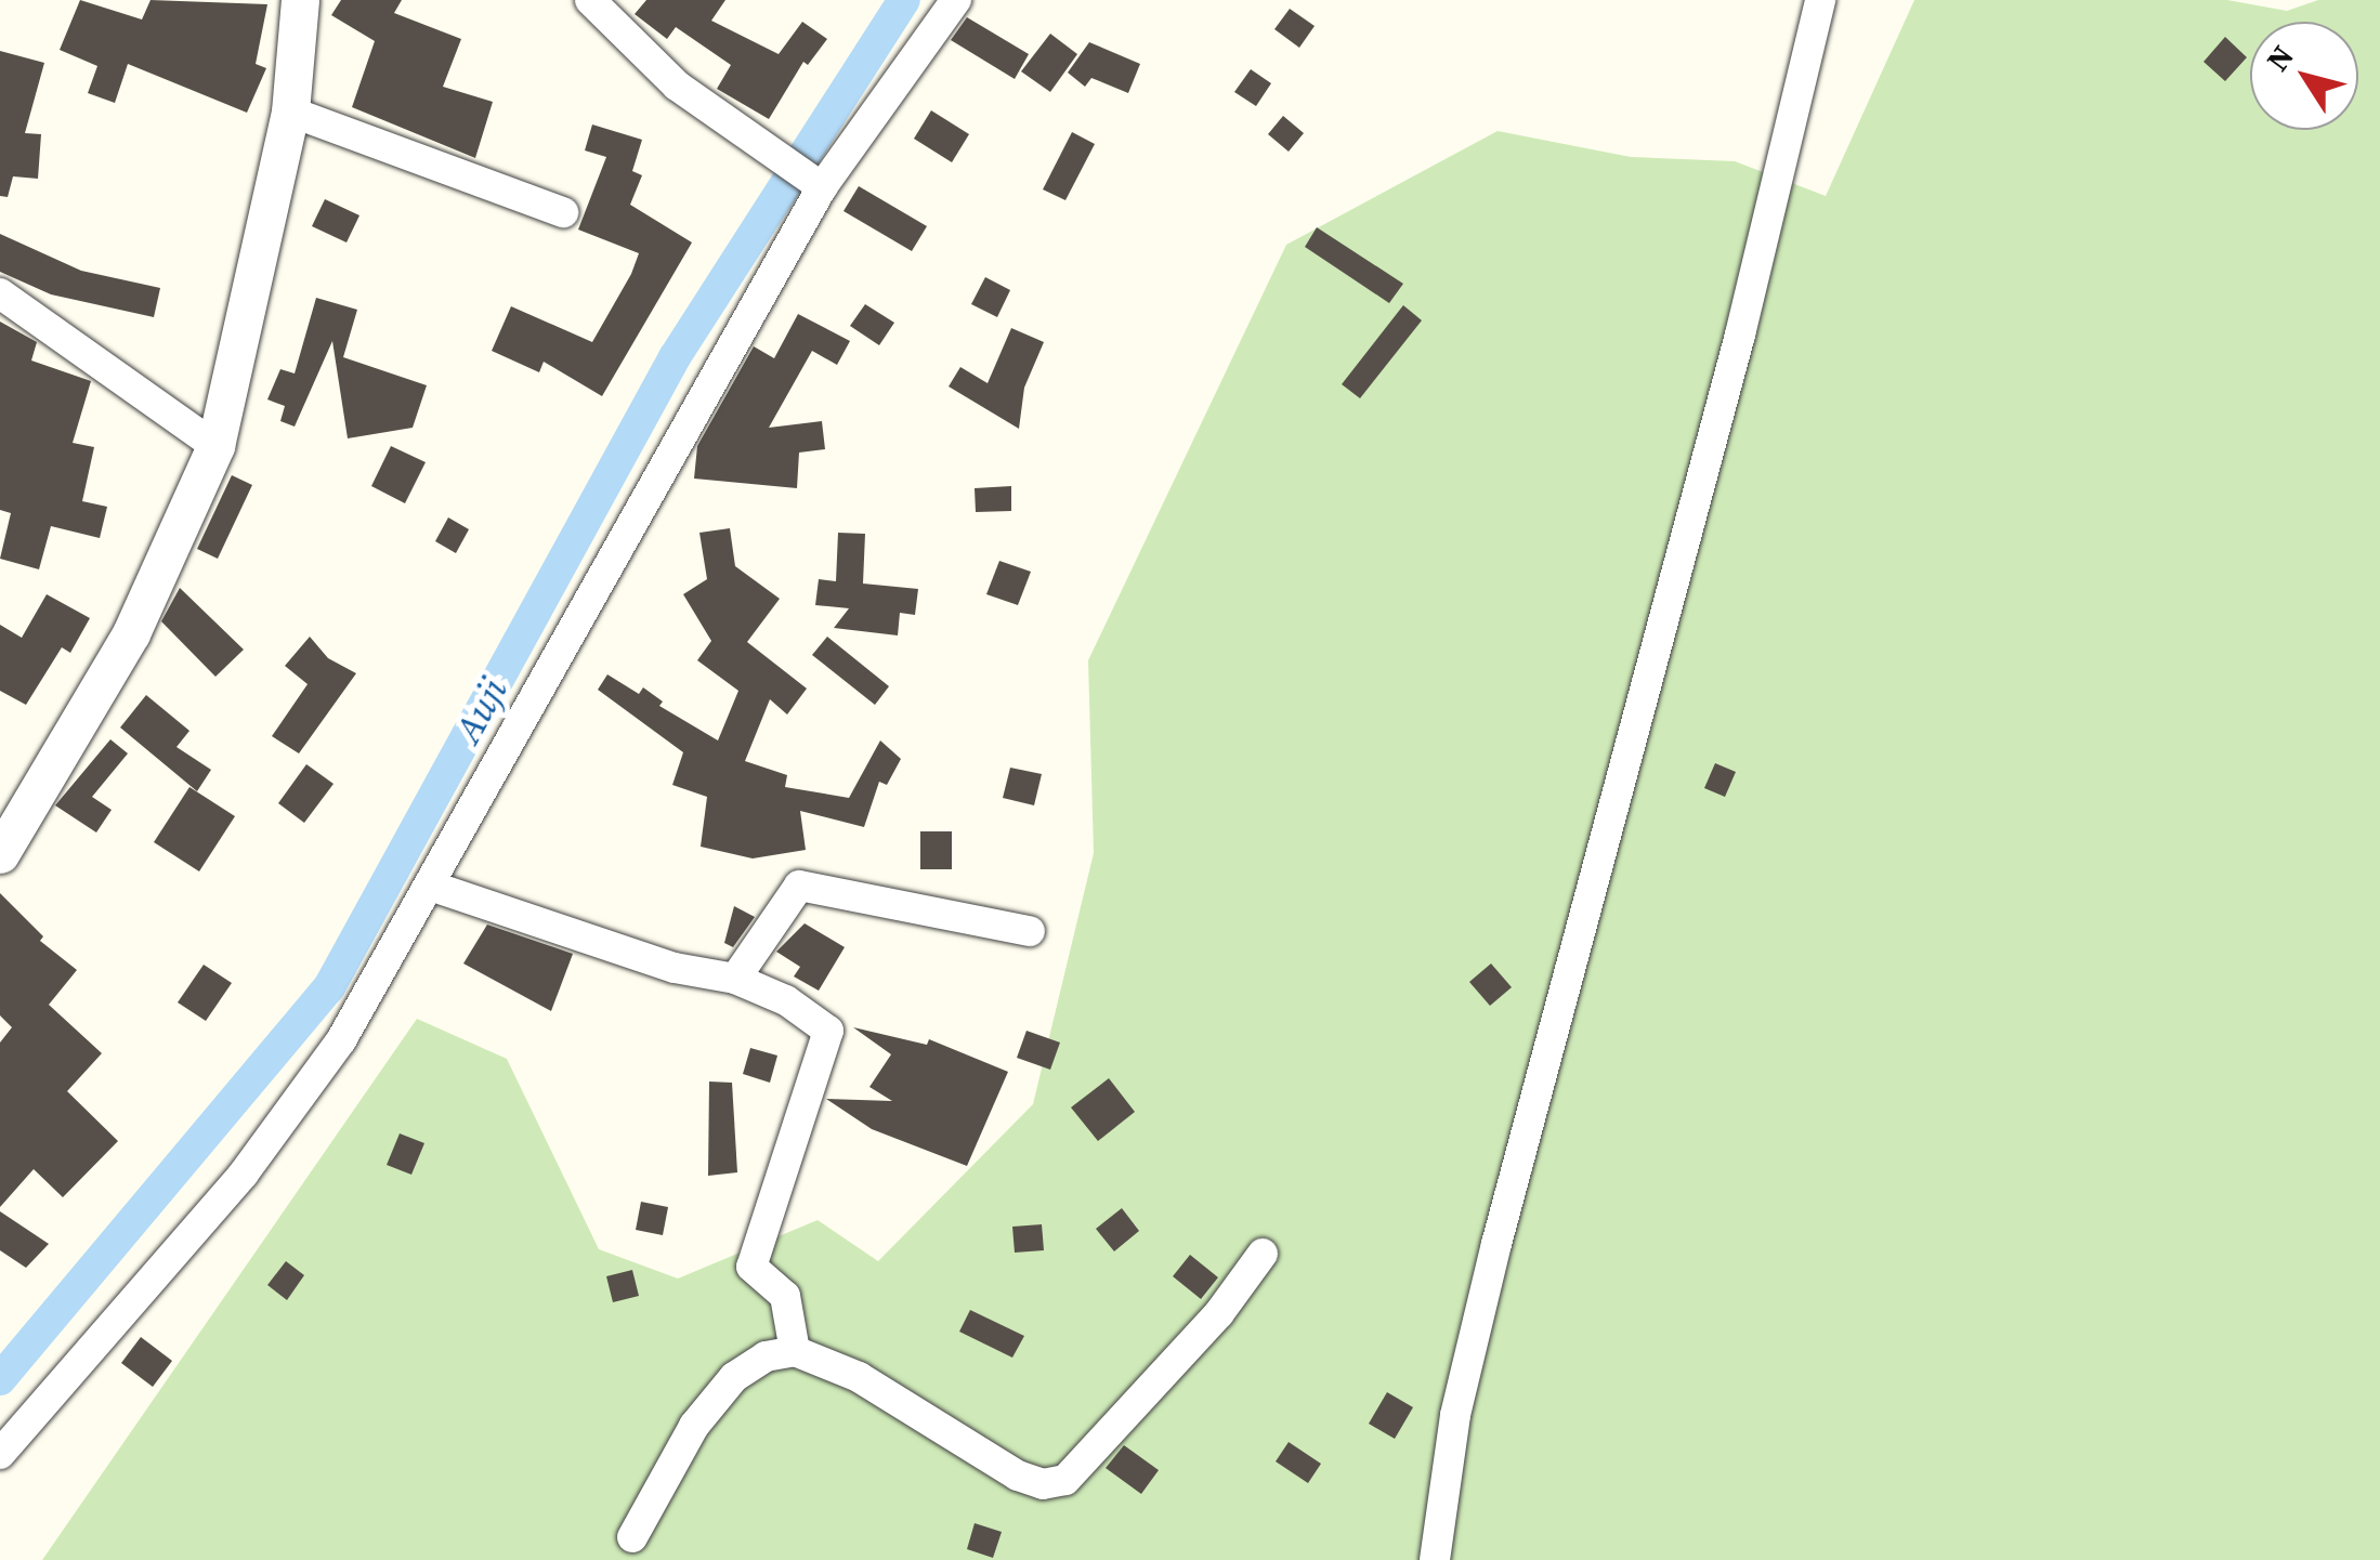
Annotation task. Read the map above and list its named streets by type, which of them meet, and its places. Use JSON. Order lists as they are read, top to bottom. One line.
{"water":["Auji"],"north":"top left"}
